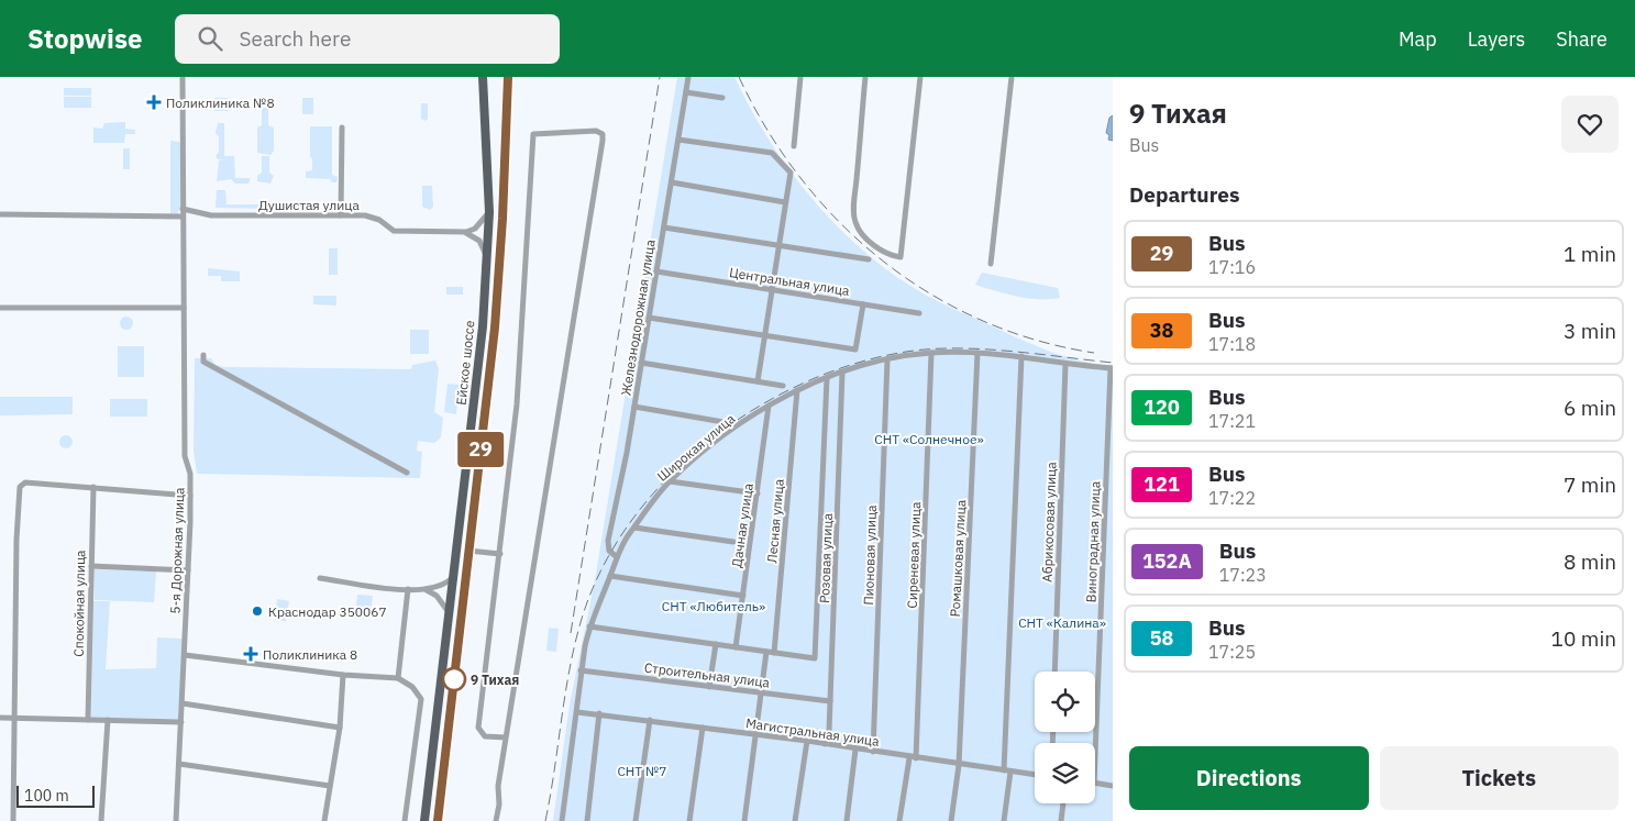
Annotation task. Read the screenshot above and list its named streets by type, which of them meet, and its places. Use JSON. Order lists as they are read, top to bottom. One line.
{"streets":{"main road":["Ейское шоссе"],"street":["Душистая улица","Центральная улица","Железнодорожная улица","Широкая улица","Лесная улица","Абрикосовая улица","Дачная улица","Виноградная улица","5-я Дорожная улица","Пионовая улица","Сиреневая улица","Розовая улица","Ромашковая улица","Спокойная улица","Строительная улица","Магистральная улица"]},"crossings":[["Душистая улица","5-я Дорожная улица"],["Центральная улица","Железнодорожная улица"],["Железнодорожная улица","Широкая улица"],["Широкая улица","Лесная улица"],["Широкая улица","Абрикосовая улица"],["Широкая улица","Дачная улица"],["Широкая улица","Виноградная улица"],["Широкая улица","Пионовая улица"],["Широкая улица","Сиреневая улица"],["Широкая улица","Розовая улица"],["Широкая улица","Ромашковая улица"],["Широкая улица","Строительная улица"],["Широкая улица","Магистральная улица"],["Пионовая улица","Магистральная улица"],["Сиреневая улица","Магистральная улица"],["Розовая улица","Строительная улица"],["Розовая улица","Магистральная улица"],["Ромашковая улица","Магистральная улица"]],"parks":["СНТ «Солнечное»","СНТ «Любитель»","СНТ «Калина»","СНТ №7"],"places":{"health":["Поликлиника №8","Поликлиника 8"],"other":["Краснодар 350067","9 Тихая"]},"lines":["bus line 29"],"scale_bar":"100 m","page":{"header":"Stopwise","search":"Search here","nav":["Map","Layers","Share"],"on_map":"29","heading":[["9 Тихая","Bus"],"Departures"],"list":[{"mark":"29","name":"Bus","note":"17:16","value":"1 min"},{"mark":"38","name":"Bus","note":"17:18","value":"3 min"},{"mark":"120","name":"Bus","note":"17:21","value":"6 min"},{"mark":"121","name":"Bus","note":"17:22","value":"7 min"},{"mark":"152A","name":"Bus","note":"17:23","value":"8 min"},{"mark":"58","name":"Bus","note":"17:25","value":"10 min"}],"buttons":["Directions","Tickets"],"scale":"100 m"}}
